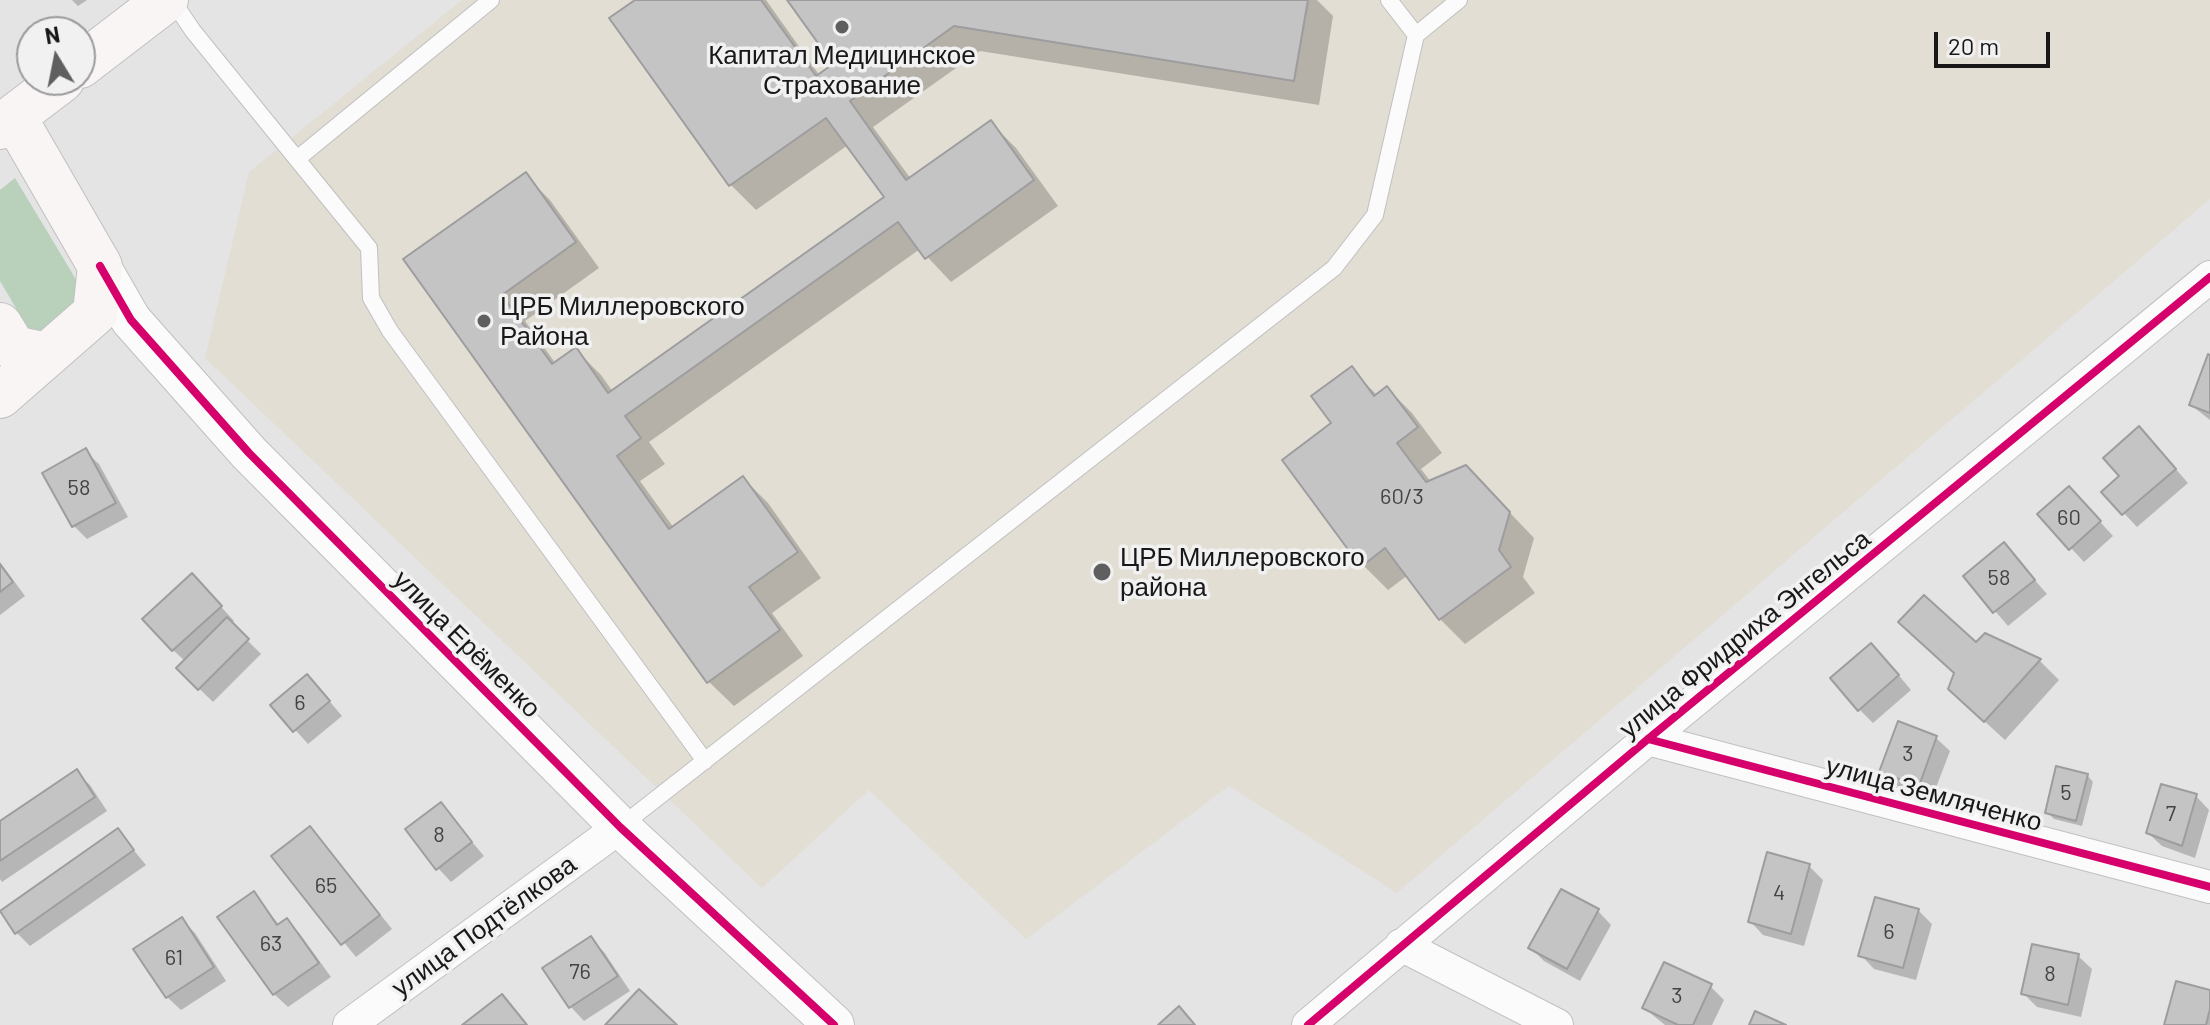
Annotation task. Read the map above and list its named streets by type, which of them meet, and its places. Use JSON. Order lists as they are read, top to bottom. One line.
{"streets":{"street":["улица Фридриха Энгельса","улица Ерёменко","улица Земляченко","улица Подтёлкова"]},"crossings":[["улица Фридриха Энгельса","улица Земляченко"],["улица Ерёменко","улица Подтёлкова"]],"places":["Капитал Медицинское Страхование","ЦРБ Миллеровского Района","ЦРБ Миллеровского района"],"house_numbers":["58","60/3","60","58","6","3","5","7","8","65","4","6","63","61","76","8","3"],"scale_bar":"20 m","north":"top"}
